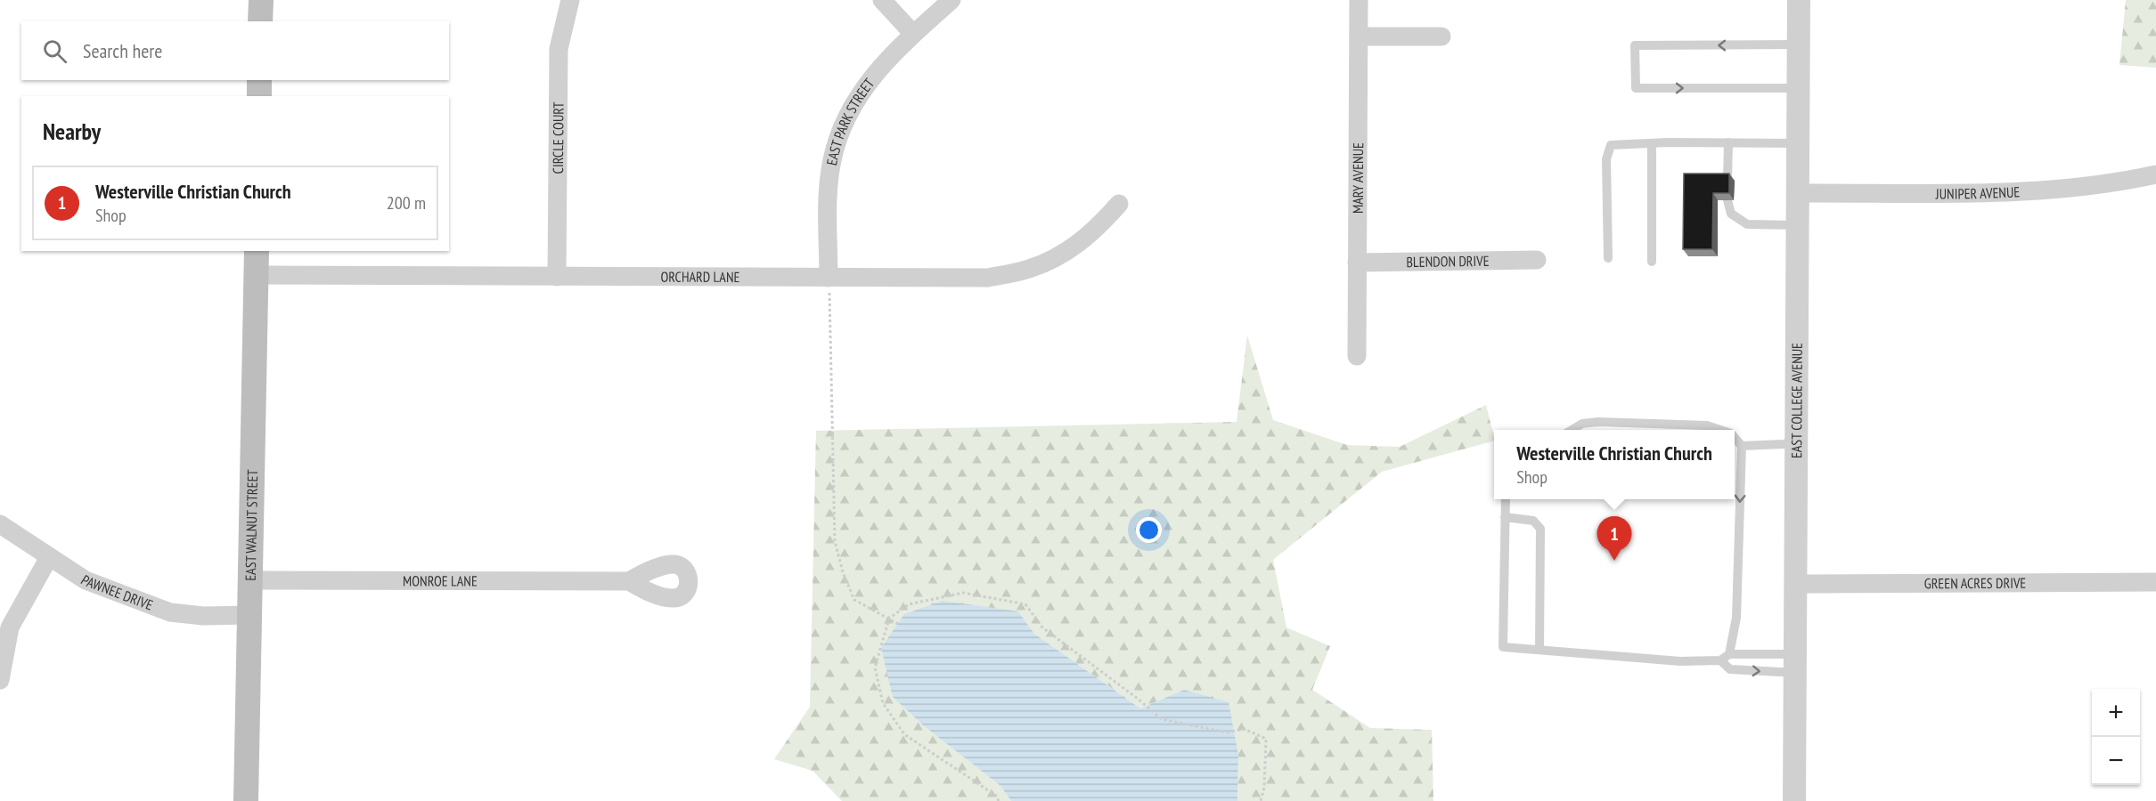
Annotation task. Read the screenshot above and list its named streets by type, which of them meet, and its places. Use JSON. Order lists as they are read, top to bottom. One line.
{"streets":{"main road":["EAST WALNUT STREET"],"street":["EAST PARK STREET","CIRCLE COURT","MARY AVENUE","JUNIPER AVENUE","BLENDON DRIVE","ORCHARD LANE","EAST COLLEGE AVENUE","MONROE LANE","GREEN ACRES DRIVE","PAWNEE DRIVE"]},"crossings":[["EAST PARK STREET","ORCHARD LANE"],["CIRCLE COURT","ORCHARD LANE"],["MARY AVENUE","BLENDON DRIVE"],["JUNIPER AVENUE","EAST COLLEGE AVENUE"],["ORCHARD LANE","EAST WALNUT STREET"],["EAST COLLEGE AVENUE","GREEN ACRES DRIVE"],["EAST WALNUT STREET","MONROE LANE"],["EAST WALNUT STREET","PAWNEE DRIVE"]],"page":{"search":"Search here","heading":"Nearby","list":[{"mark":"1","name":"Westerville Christian Church","note":"Shop","value":"200 m"}],"popup":["Westerville Christian Church","Shop"],"pins":"1","map_buttons":["+","−"]}}
